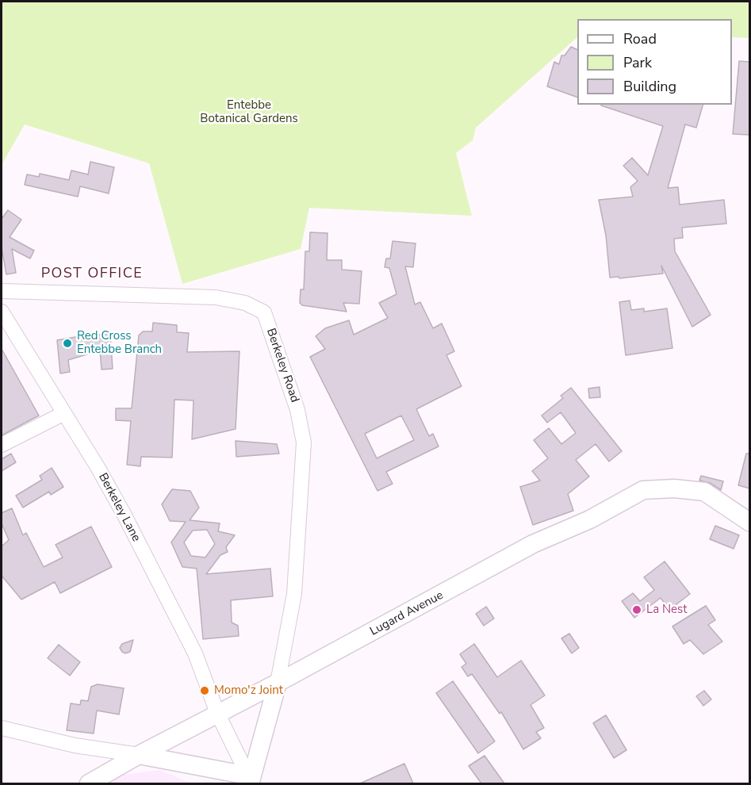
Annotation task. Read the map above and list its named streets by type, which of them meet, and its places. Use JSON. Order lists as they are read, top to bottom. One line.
{"streets":{"street":["Berkeley Road","Berkeley Lane","Lugard Avenue"]},"crossings":[["Berkeley Road","Lugard Avenue"],["Berkeley Lane","Lugard Avenue"]],"districts":["POST OFFICE"],"parks":["Entebbe Botanical Gardens"],"places":["Red Cross Entebbe Branch","La Nest","Momo'z Joint"],"legend":["Road","Park","Building"]}
